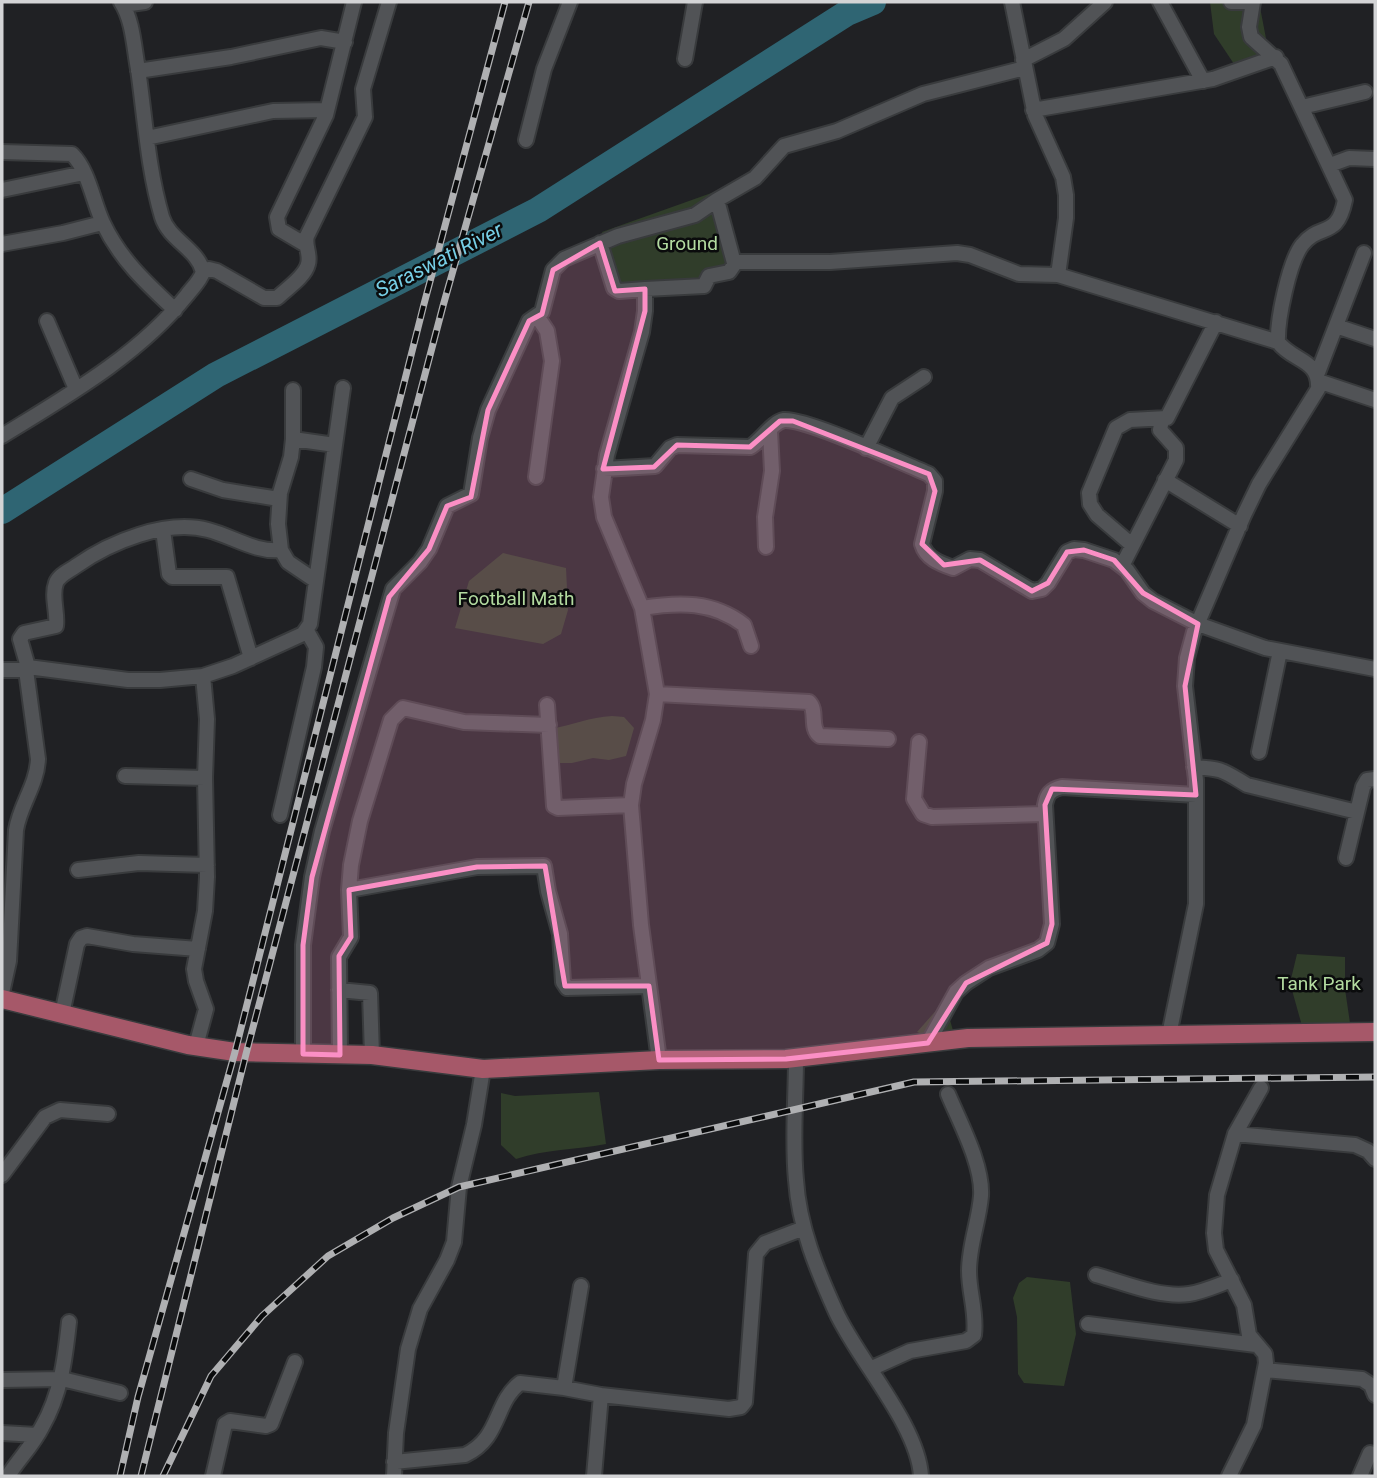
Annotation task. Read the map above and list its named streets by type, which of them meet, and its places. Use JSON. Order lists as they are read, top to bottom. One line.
{"water":["Saraswati River"],"parks":["Ground","Football Math","Tank Park"]}
